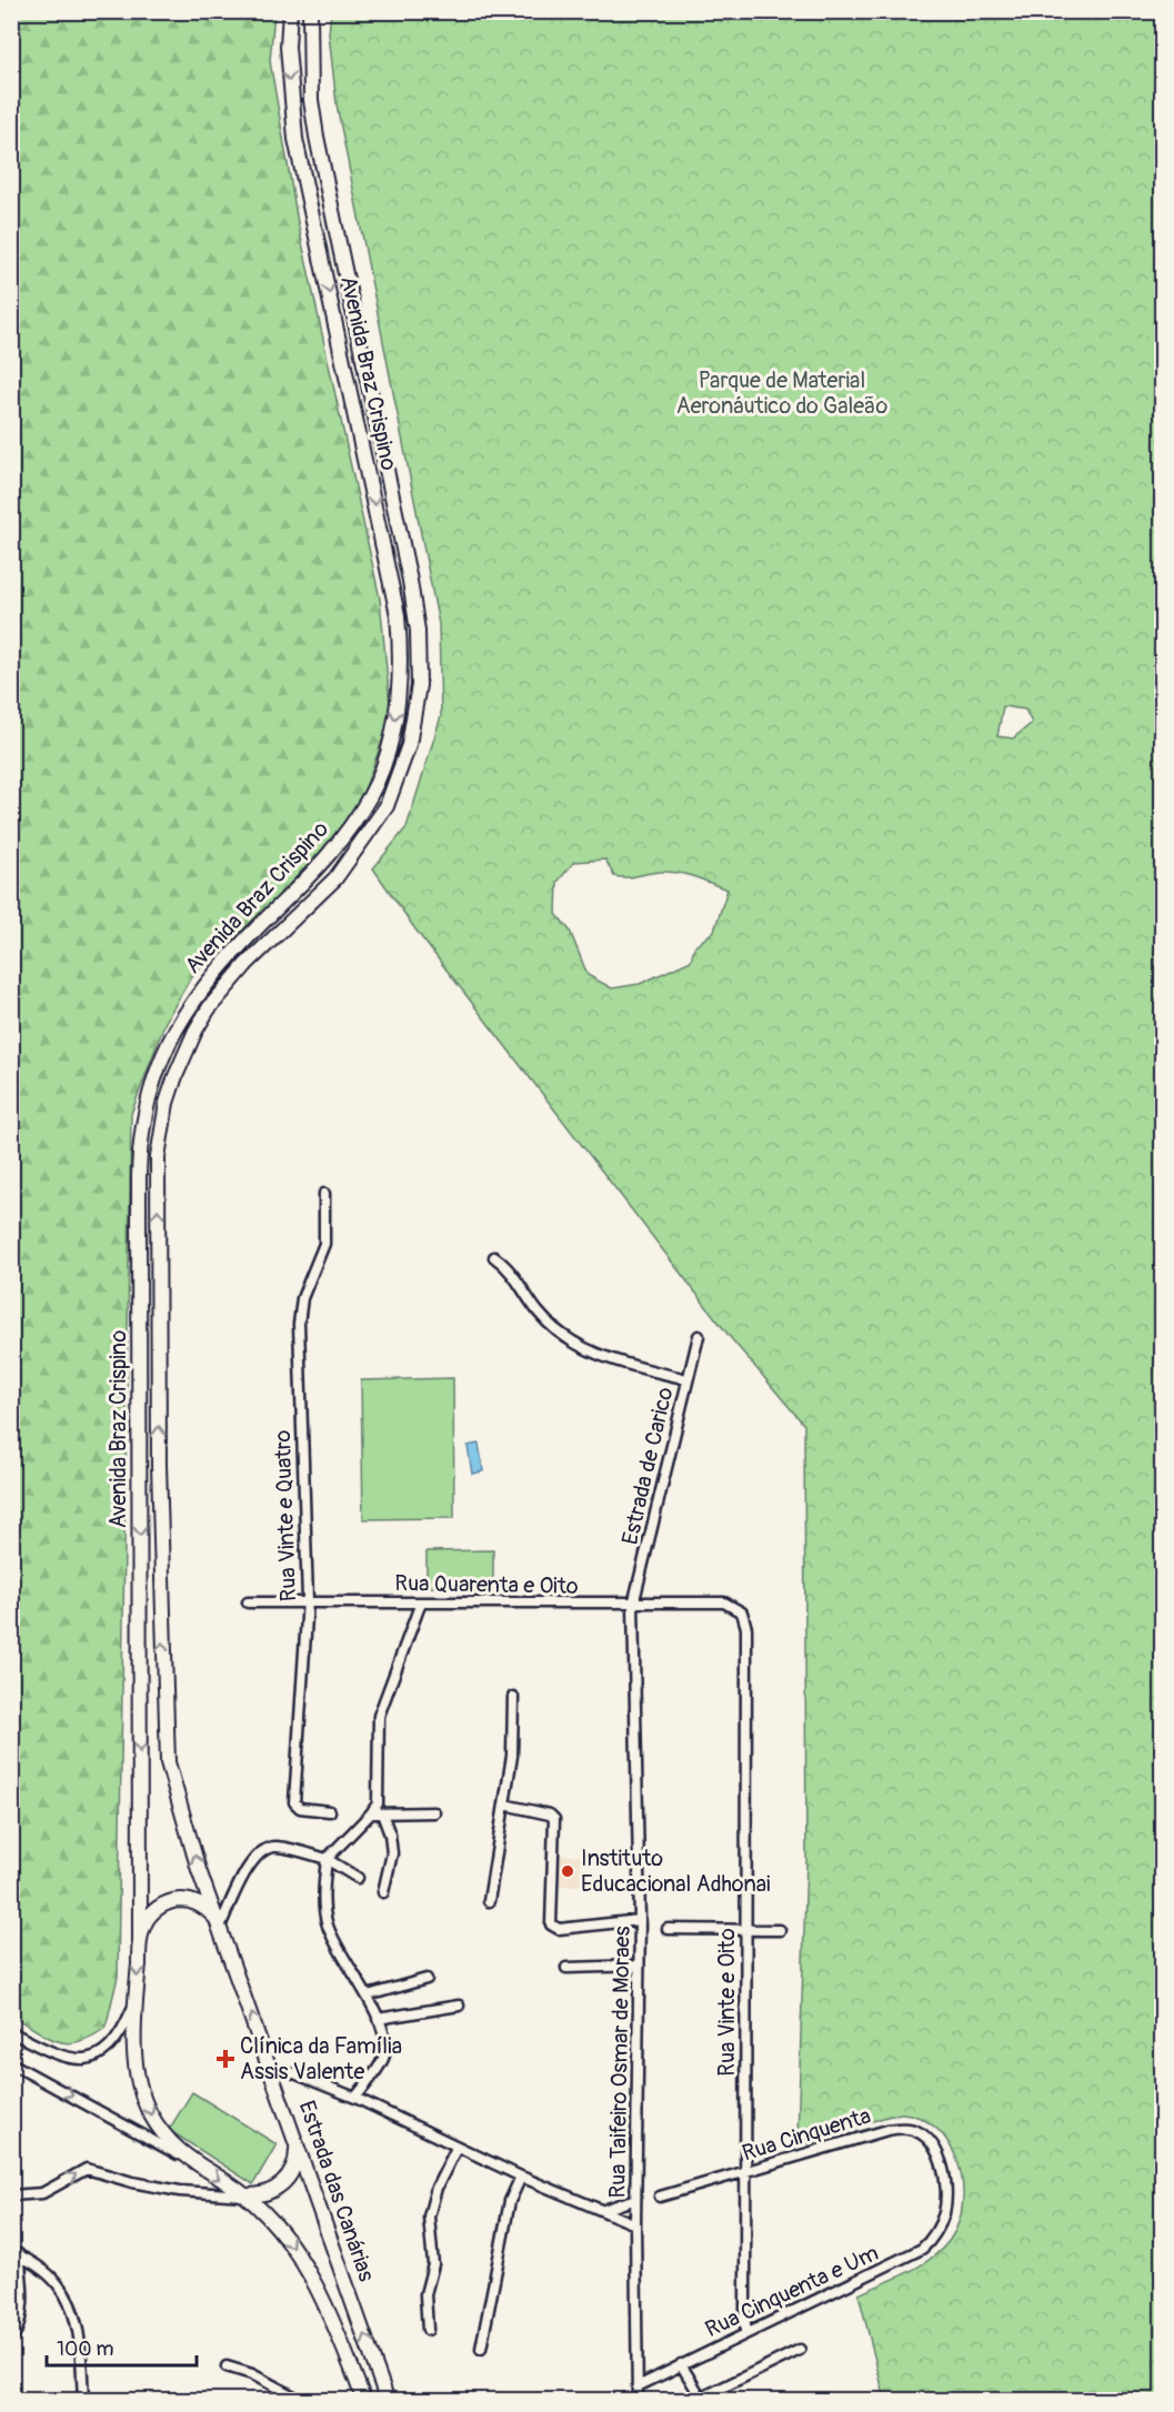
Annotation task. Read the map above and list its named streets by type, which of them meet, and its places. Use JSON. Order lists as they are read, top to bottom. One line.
{"streets":{"main road":["Avenida Braz Crispino","Estrada das Canárias"],"street":["Estrada de Carico","Rua Vinte e Quatro","Rua Quarenta e Oito","Rua Vinte e Oito","Rua Taifeiro Osmar de Moraes","Rua Cinquenta","Rua Cinquenta e Um"]},"crossings":[["Avenida Braz Crispino","Estrada das Canárias"],["Estrada de Carico","Rua Quarenta e Oito"],["Estrada de Carico","Rua Taifeiro Osmar de Moraes"],["Rua Vinte e Quatro","Rua Quarenta e Oito"],["Rua Quarenta e Oito","Rua Vinte e Oito"],["Rua Quarenta e Oito","Rua Taifeiro Osmar de Moraes"],["Rua Vinte e Oito","Rua Cinquenta"],["Rua Vinte e Oito","Rua Cinquenta e Um"],["Rua Taifeiro Osmar de Moraes","Rua Cinquenta e Um"],["Rua Cinquenta","Rua Cinquenta e Um"]],"parks":["Parque de Material Aeronáutico do Galeão"],"places":{"other":["Instituto Educacional Adhonai"],"health":["Clínica da Família Assis Valente"]},"scale_bar":"100 m"}
